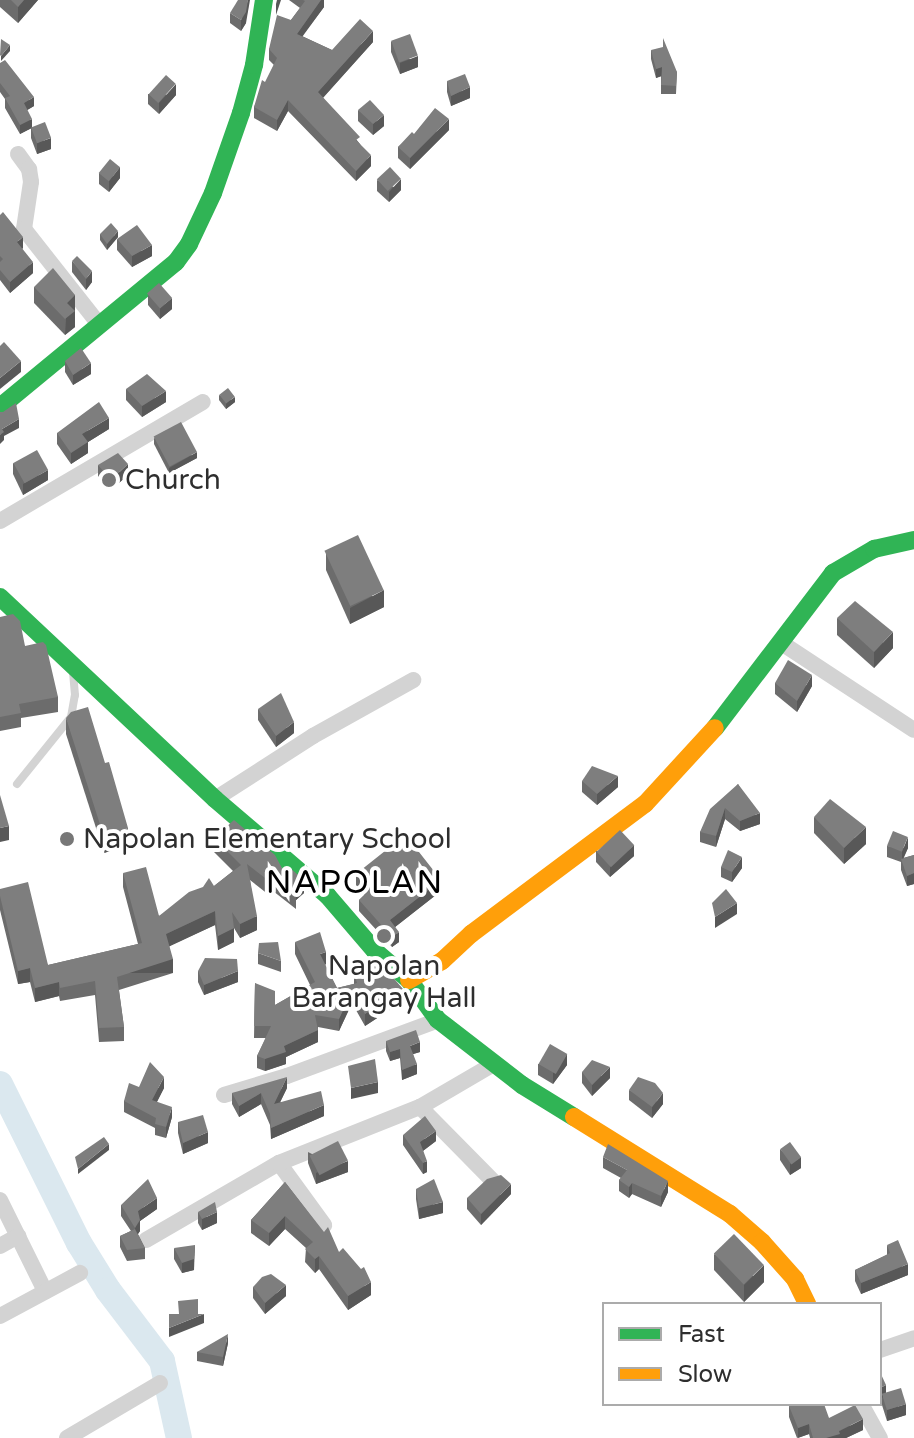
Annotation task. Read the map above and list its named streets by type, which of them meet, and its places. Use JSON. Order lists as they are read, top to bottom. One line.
{"districts":["NAPOLAN"],"places":["Church","Napolan Elementary School","Napolan Barangay Hall"],"legend":["Fast","Slow"]}
